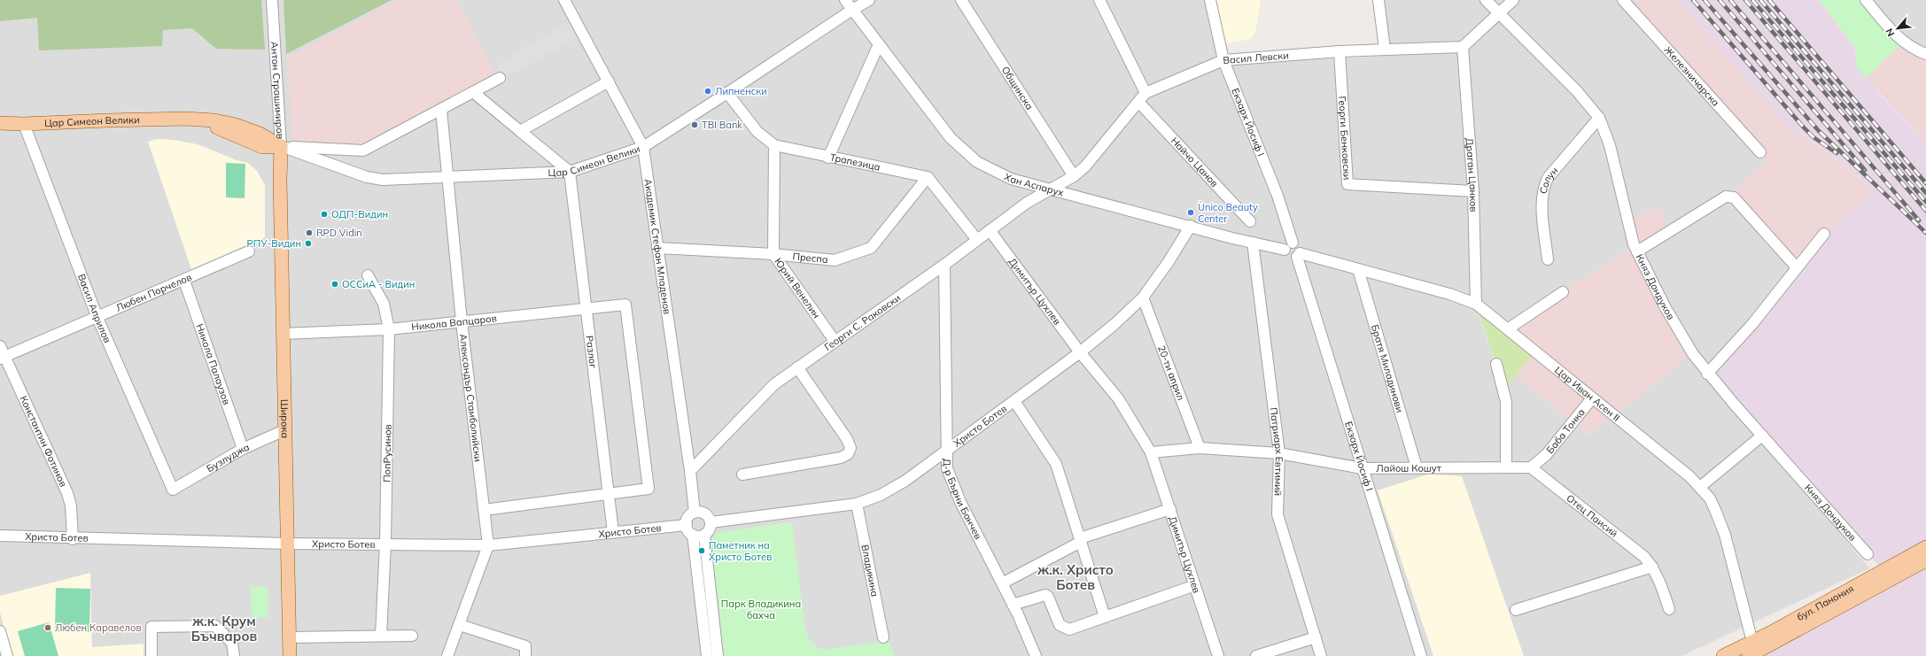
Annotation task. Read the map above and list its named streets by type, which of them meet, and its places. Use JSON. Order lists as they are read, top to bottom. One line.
{"streets":{"main road":["Антон Страшимиров","Цар Симеон Велики","Широка","бул. Панония"],"street":["Васил Левски","Железничарска","Общинска","Екзарх Йосиф I","Георги Бенковски","Найчо Цанов","Трапезица","Драган Цанков","Солун","Хан Аспарух","Академик Стефан Младенов","Преспа","Княз Дондуков","Юрий Венелин","Димитър Цухлев","Любен Порчелов","Васил Априлов","Георги С. Раковски","Никола Вапцаров","Разлог","Никола Палаузов","Братя Миладинови","20-ти април","Цар Иван Асен II","Александър Стамболийски","Христо Ботев","Баба Тонка","Константин Фотинов","Патриарх Евтимий","ПопРусинов","Бузлуджа","Лайош Кошут","Д-р Бърни Бончев","Отец Паисий","Владикина"]},"crossings":[["Васил Левски","Общинска"],["Васил Левски","Екзарх Йосиф I"],["Васил Левски","Георги Бенковски"],["Васил Левски","Найчо Цанов"],["Васил Левски","Драган Цанков"],["Васил Левски","Хан Аспарух"],["Васил Левски","Георги С. Раковски"],["Антон Страшимиров","Цар Симеон Велики"],["Антон Страшимиров","Широка"],["Цар Симеон Велики","Трапезица"],["Цар Симеон Велики","Хан Аспарух"],["Цар Симеон Велики","Академик Стефан Младенов"],["Цар Симеон Велики","Васил Априлов"],["Цар Симеон Велики","Разлог"],["Цар Симеон Велики","Александър Стамболийски"],["Екзарх Йосиф I","Хан Аспарух"],["Екзарх Йосиф I","Цар Иван Асен II"],["Екзарх Йосиф I","Лайош Кошут"],["Георги Бенковски","Драган Цанков"],["Трапезица","Преспа"],["Трапезица","Юрий Венелин"],["Драган Цанков","Цар Иван Асен II"],["Солун","Княз Дондуков"],["Хан Аспарух","Георги С. Раковски"],["Хан Аспарух","Цар Иван Асен II"],["Хан Аспарух","Христо Ботев"],["Хан Аспарух","Патриарх Евтимий"],["Академик Стефан Младенов","Преспа"],["Академик Стефан Младенов","Георги С. Раковски"],["Академик Стефан Младенов","Христо Ботев"],["Преспа","Юрий Венелин"],["Юрий Венелин","Георги С. Раковски"],["Димитър Цухлев","Георги С. Раковски"],["Димитър Цухлев","Христо Ботев"],["Димитър Цухлев","Лайош Кошут"],["Любен Порчелов","Васил Априлов"],["Любен Порчелов","Никола Палаузов"],["Любен Порчелов","Константин Фотинов"],["Васил Априлов","Бузлуджа"],["Георги С. Раковски","Д-р Бърни Бончев"],["Никола Вапцаров","Разлог"],["Никола Вапцаров","Александър Стамболийски"],["Никола Вапцаров","Широка"],["Никола Вапцаров","ПопРусинов"],["Разлог","Христо Ботев"],["Никола Палаузов","Бузлуджа"],["Братя Миладинови","Цар Иван Асен II"],["Братя Миладинови","Лайош Кошут"],["20-ти април","Христо Ботев"],["20-ти април","Лайош Кошут"],["Цар Иван Асен II","Баба Тонка"],["Цар Иван Асен II","бул. Панония"],["Александър Стамболийски","Христо Ботев"],["Широка","Христо Ботев"],["Широка","Бузлуджа"],["Христо Ботев","Константин Фотинов"],["Христо Ботев","ПопРусинов"],["Христо Ботев","Д-р Бърни Бончев"],["Христо Ботев","Владикина"],["Баба Тонка","Лайош Кошут"],["Баба Тонка","Отец Паисий"],["Патриарх Евтимий","Лайош Кошут"],["Лайош Кошут","Отец Паисий"]],"districts":["ж.к. Христо Ботев","ж.к. Крум Бъчваров"],"parks":["Парк Владикина бахча"],"places":["Липненски","TBI Bank","Ùnico Beauty Center","ОДП-Видин","RPD Vidin","РПУ-Видин","ОССиА - Видин","Паметник на Христо Ботев","Любен Каравелов"],"north":"bottom left"}
